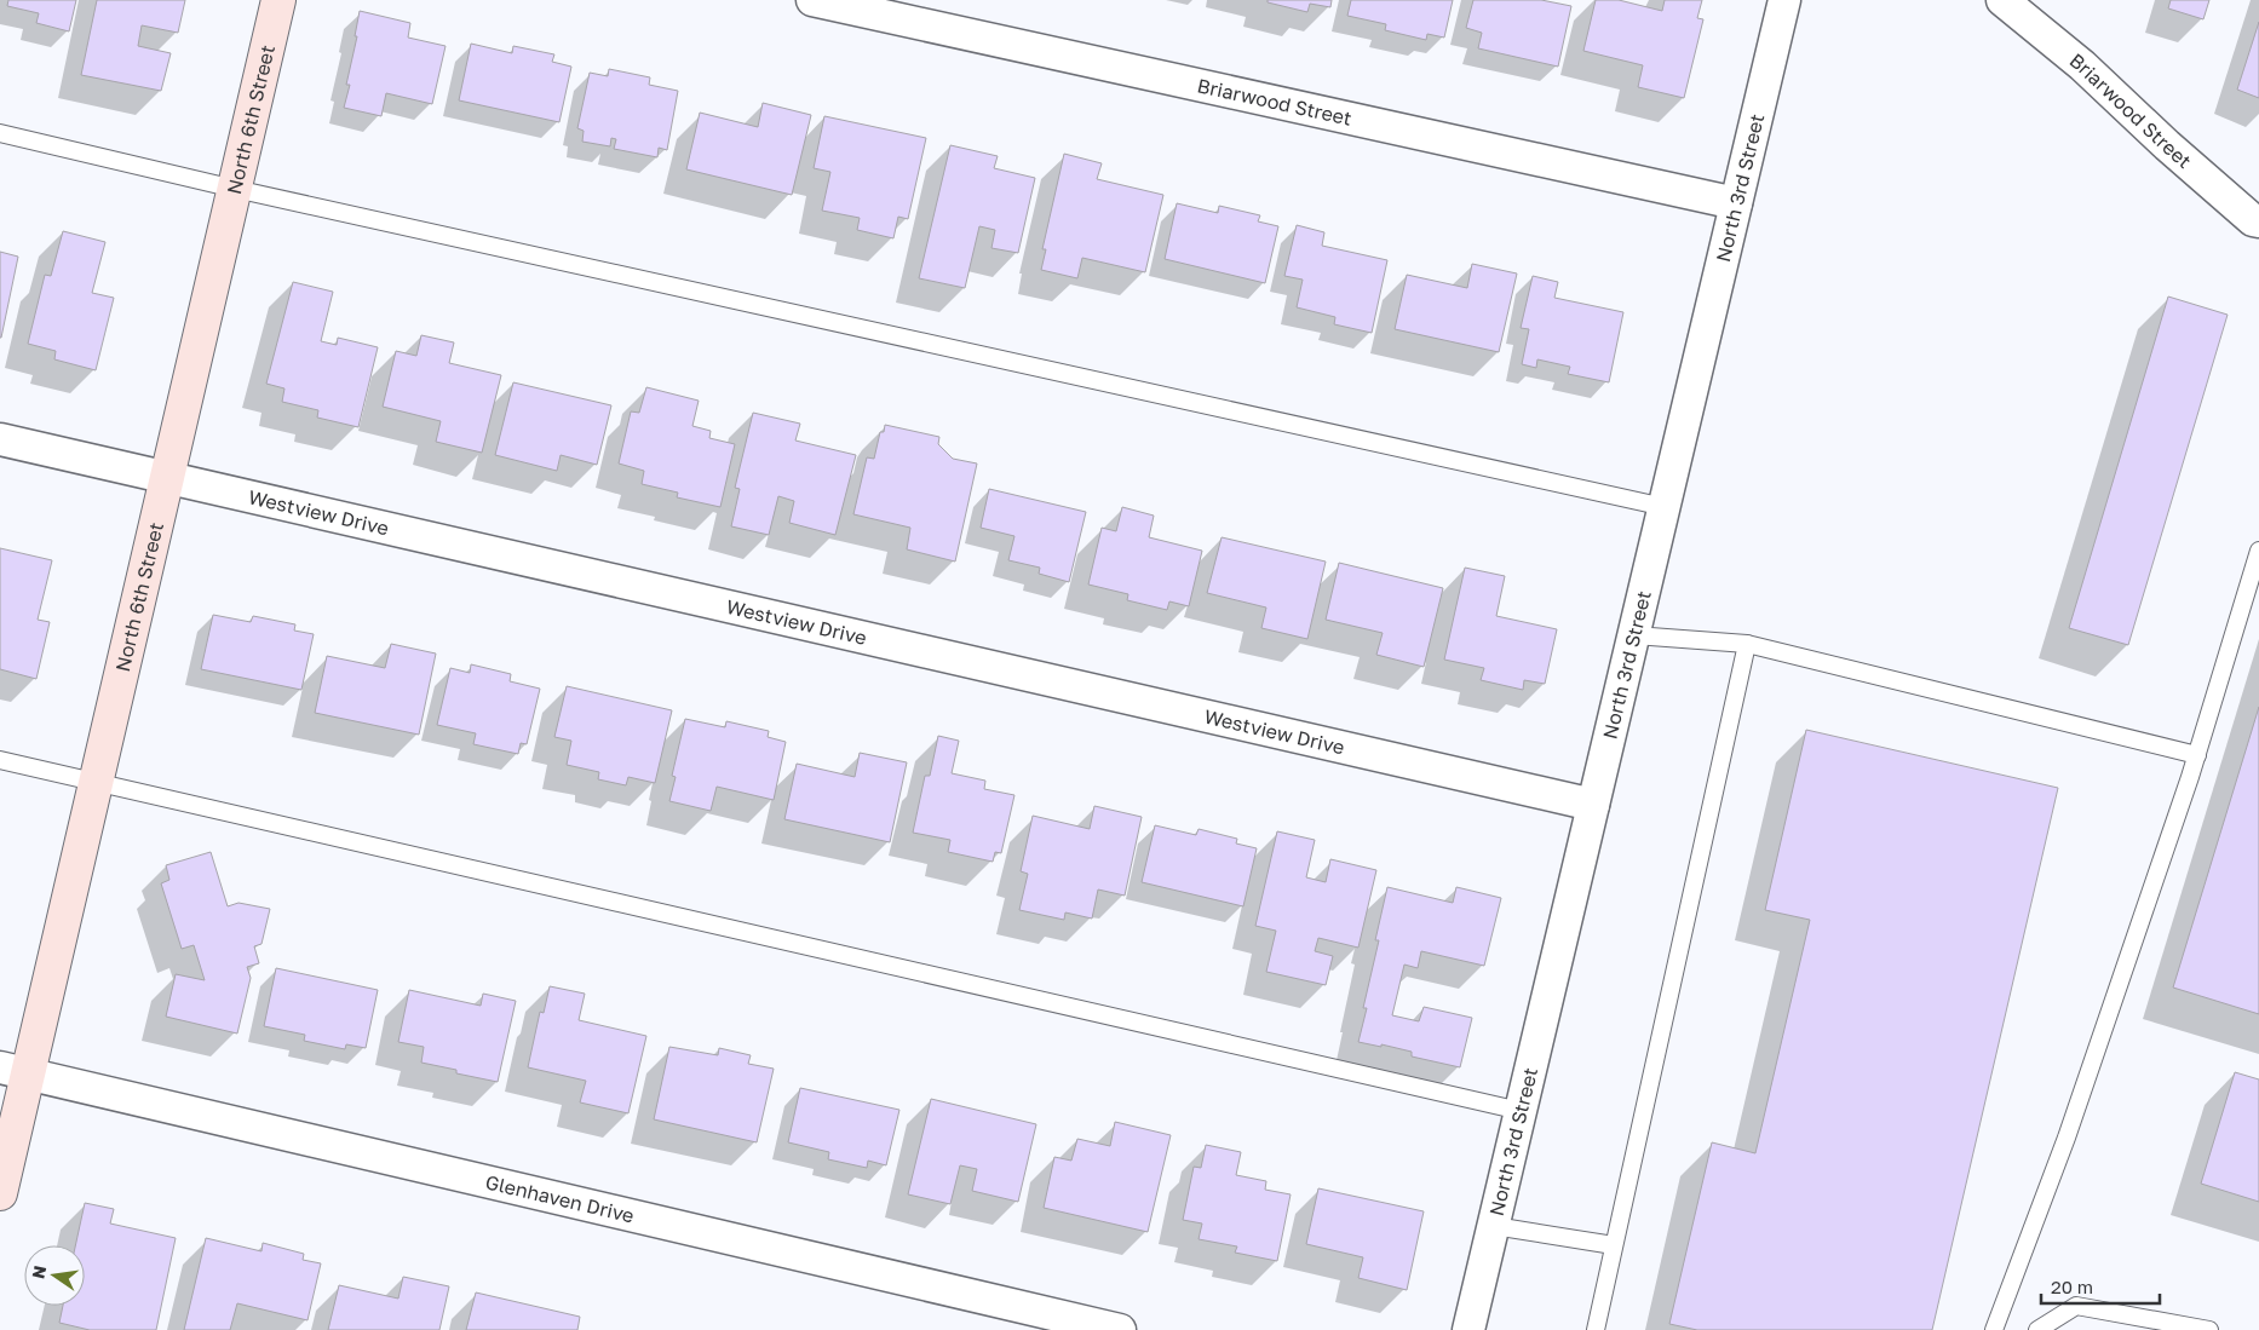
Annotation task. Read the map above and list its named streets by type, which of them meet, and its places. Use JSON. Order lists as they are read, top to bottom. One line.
{"streets":{"main road":["North 6th Street"],"street":["Briarwood Street","North 3rd Street","Westview Drive","Glenhaven Drive"]},"crossings":[["Briarwood Street","North 3rd Street"],["North 6th Street","Westview Drive"],["North 6th Street","Glenhaven Drive"],["North 3rd Street","Westview Drive"]],"scale_bar":"20 m","north":"left"}
